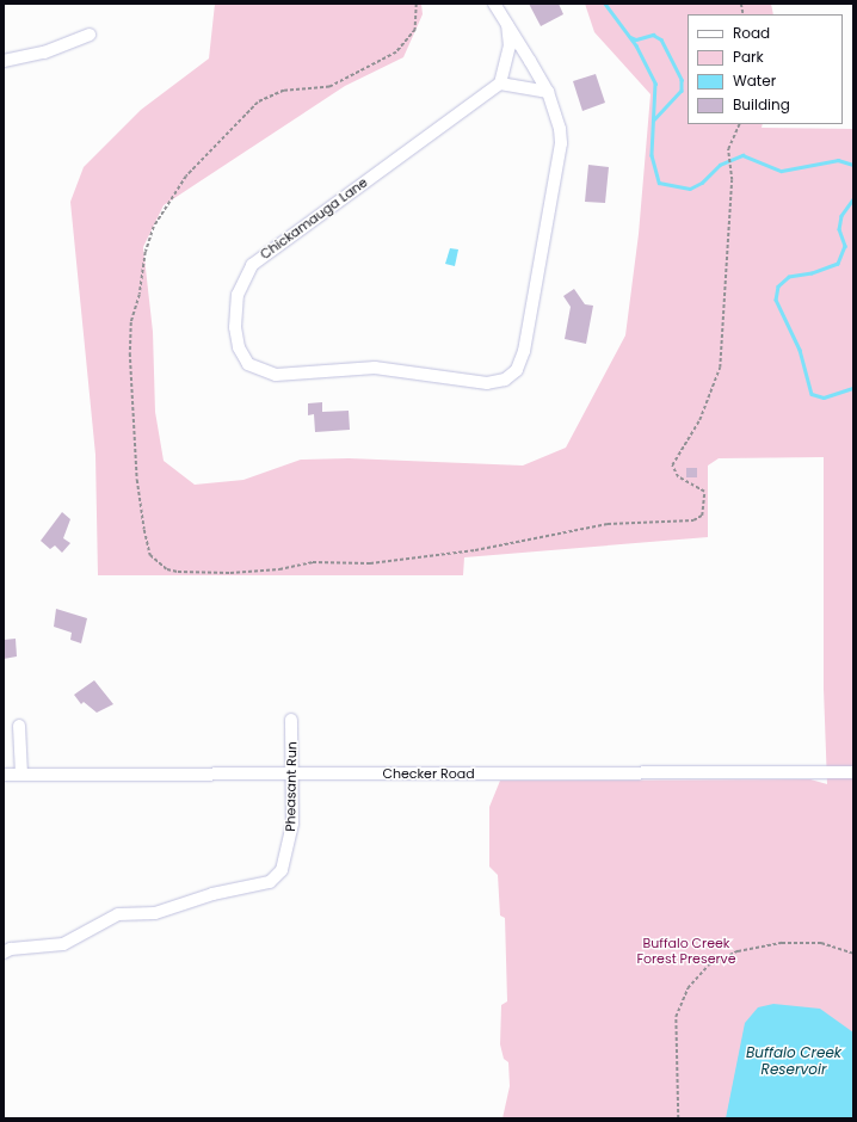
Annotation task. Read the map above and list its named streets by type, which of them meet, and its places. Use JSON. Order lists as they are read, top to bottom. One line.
{"streets":{"street":["Chickamauga Lane","Checker Road","Pheasant Run"]},"crossings":[["Checker Road","Pheasant Run"]],"water":["Buffalo Creek Reservoir"],"parks":["Buffalo Creek Forest Preserve"],"legend":["Road","Park","Water","Building"]}
